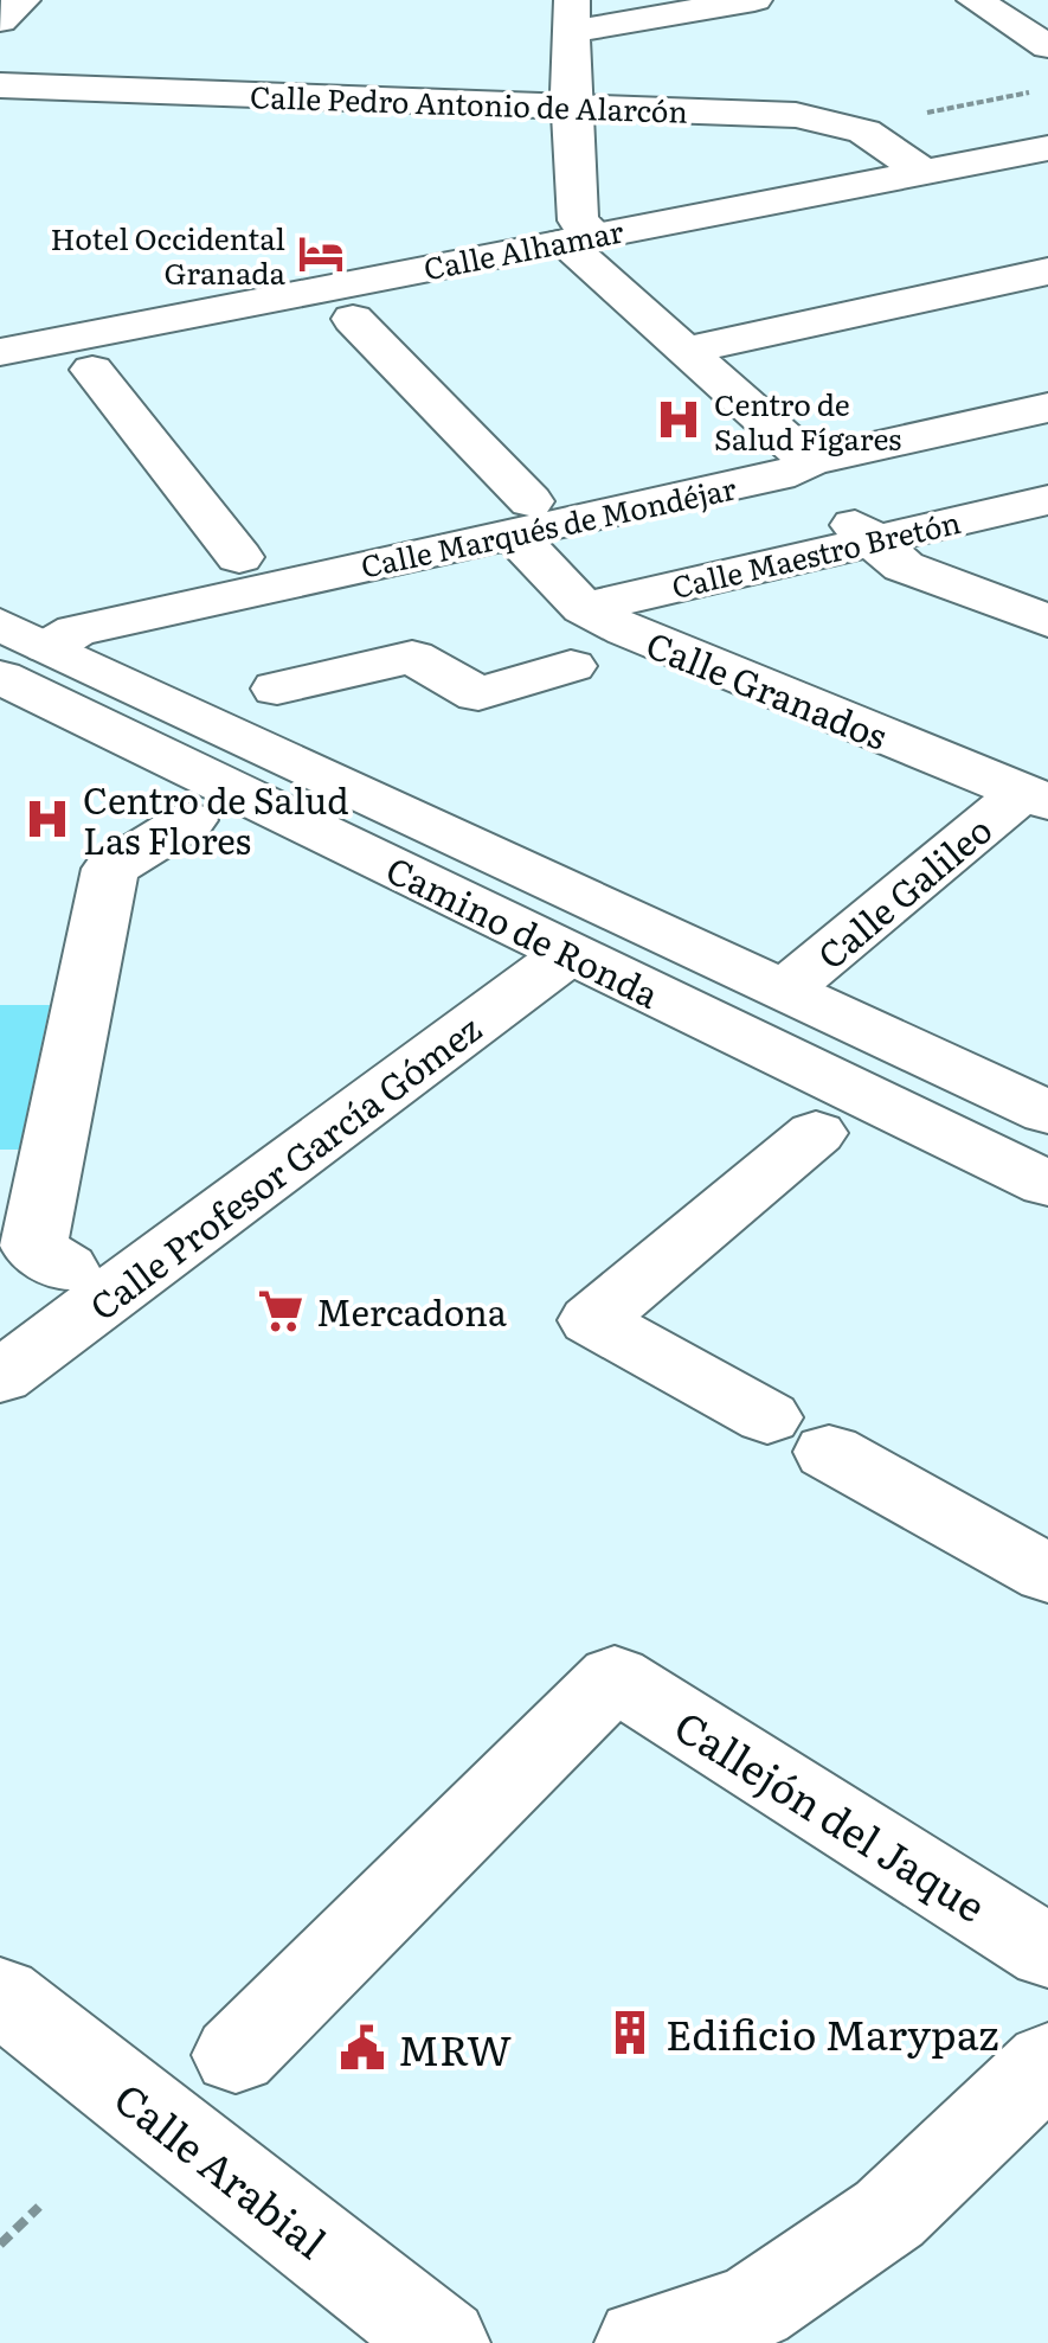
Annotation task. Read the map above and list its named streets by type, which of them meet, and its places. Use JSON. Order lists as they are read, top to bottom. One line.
{"streets":{"street":["Calle Pedro Antonio de Alarcón","Calle Alhamar","Calle Marqués de Mondéjar","Calle Maestro Bretón","Calle Granados","Calle Galileo","Camino de Ronda","Calle Profesor García Gómez","Callejón del Jaque","Calle Arabial"]},"crossings":[["Calle Pedro Antonio de Alarcón","Calle Alhamar"],["Calle Marqués de Mondéjar","Calle Granados"],["Calle Marqués de Mondéjar","Camino de Ronda"],["Calle Maestro Bretón","Calle Granados"],["Calle Granados","Calle Galileo"],["Calle Galileo","Camino de Ronda"],["Camino de Ronda","Calle Profesor García Gómez"]],"places":{"hotel":["Hotel Occidental Granada"],"hospital":["Centro de Salud Fígares","Centro de Salud Las Flores"],"supermarket":["Mercadona"],"building":["Edificio Marypaz"],"public building":["MRW"]}}
